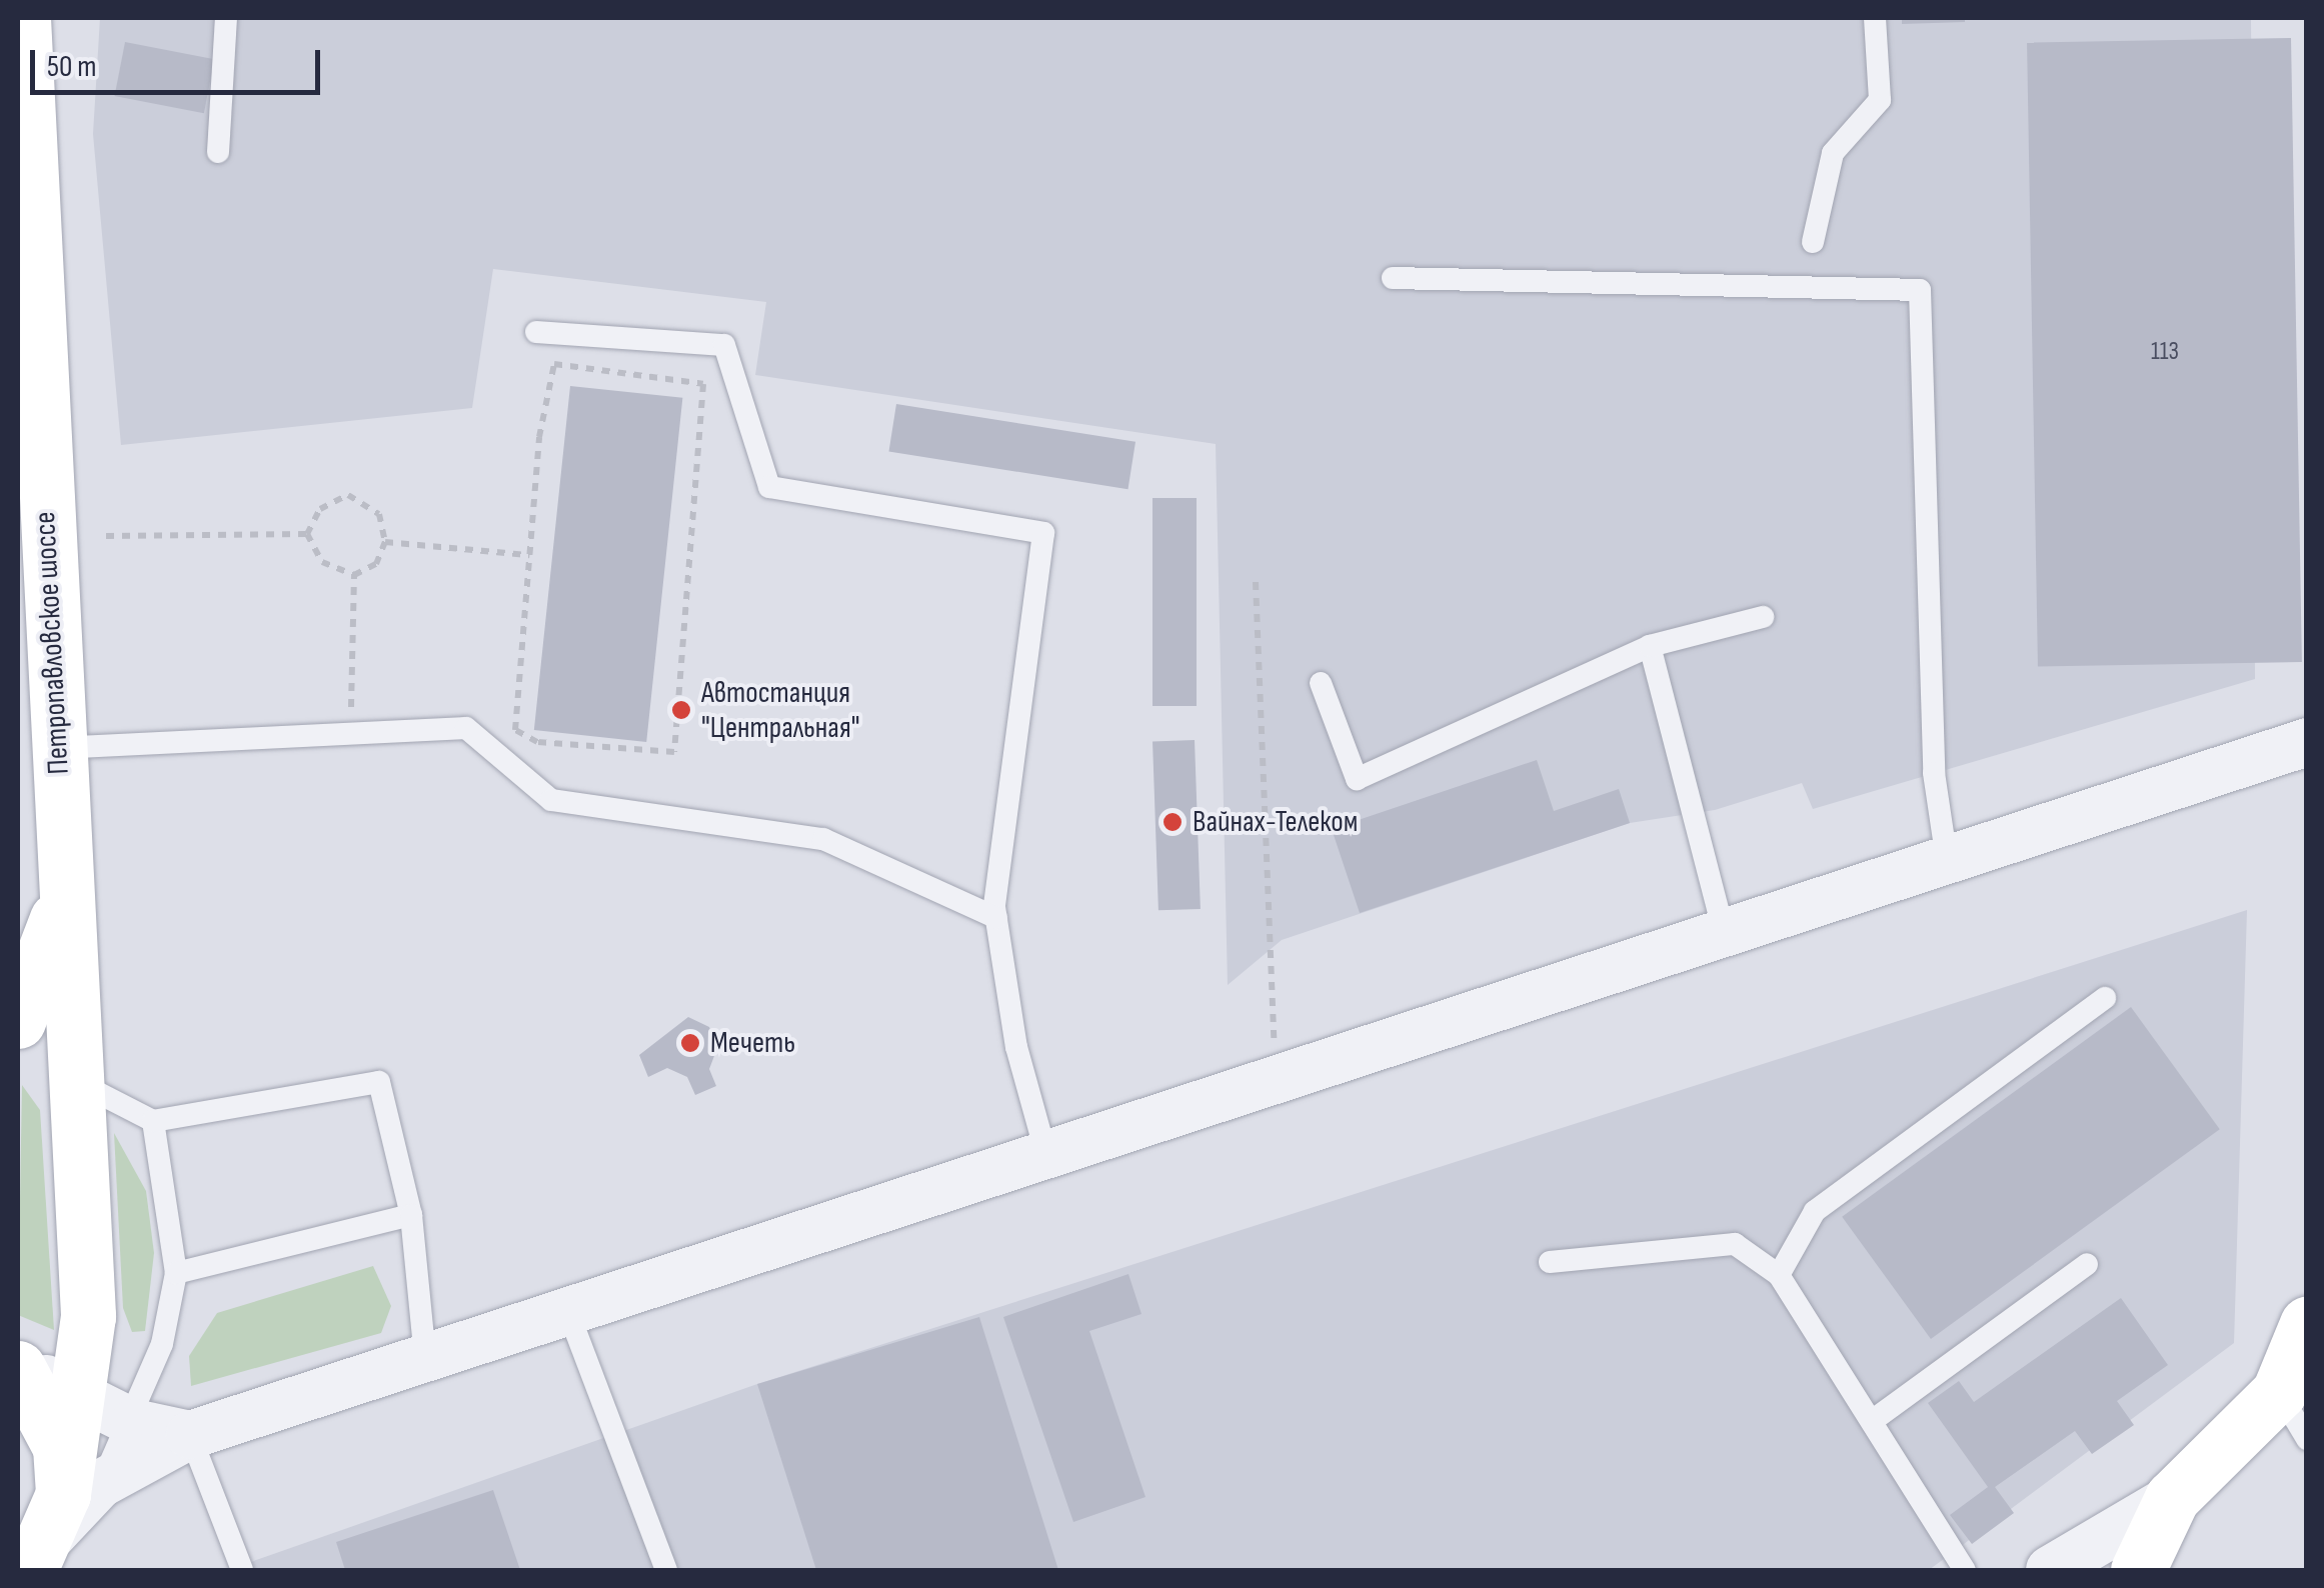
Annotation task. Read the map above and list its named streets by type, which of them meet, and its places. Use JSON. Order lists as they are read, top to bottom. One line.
{"streets":{"main road":["Петропавловское шоссе"]},"places":["Автостанция \"Центральная\"","Вайнах-Телеком","Мечеть"],"house_numbers":["113"],"scale_bar":"50 m"}
